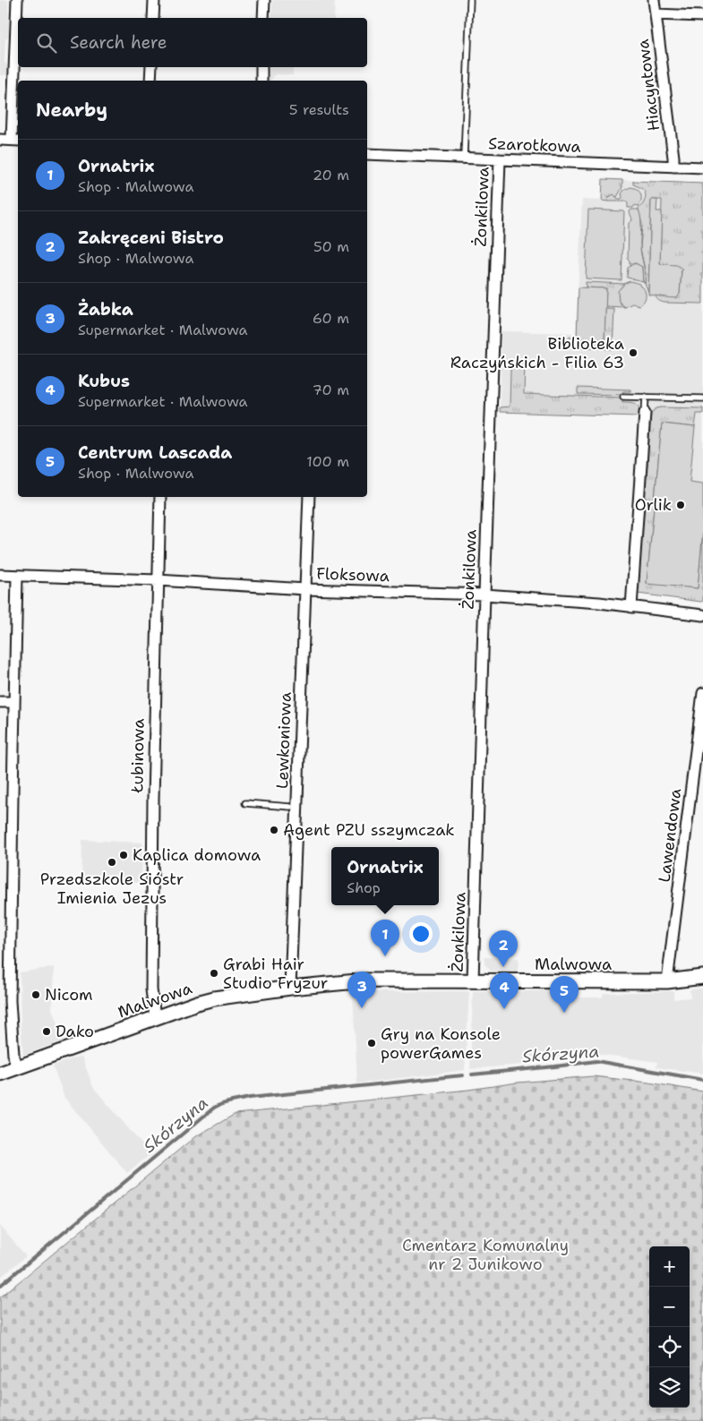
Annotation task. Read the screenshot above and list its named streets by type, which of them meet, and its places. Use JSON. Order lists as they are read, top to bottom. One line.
{"streets":{"street":["Hiacyntowa","Szarotkowa","Żonkilowa","Floksowa","Lewkoniowa","Łubinowa","Lawendowa","Malwowa"]},"crossings":[["Hiacyntowa","Szarotkowa"],["Szarotkowa","Żonkilowa"],["Żonkilowa","Floksowa"],["Żonkilowa","Malwowa"],["Floksowa","Lewkoniowa"],["Floksowa","Łubinowa"],["Lewkoniowa","Malwowa"],["Łubinowa","Malwowa"],["Lawendowa","Malwowa"]],"water":["Skórzyna"],"parks":["Cmentarz Komunalny nr 2 Junikowo"],"places":["Biblioteka Raczyńskich - Filia 63","Orlik","Agent PZU sszymczak","Kaplica domowa","Przedszkole Sióstr Imienia Jezus","Grabi Hair Studio Fryzur","Nicom","Dako","Gry na Konsole powerGames"],"page":{"search":"Search here","heading":["Nearby","5 results"],"list":[{"mark":"1","name":"Ornatrix","note":"Shop · Malwowa","value":"20 m"},{"mark":"2","name":"Zakręceni Bistro","note":"Shop · Malwowa","value":"50 m"},{"mark":"3","name":"Żabka","note":"Supermarket · Malwowa","value":"60 m"},{"mark":"4","name":"Kubus","note":"Supermarket · Malwowa","value":"70 m"},{"mark":"5","name":"Centrum Lascada","note":"Shop · Malwowa","value":"100 m"}],"popup":["Ornatrix","Shop"],"pins":["1","2","3","4","5"],"map_buttons":["+","−"]}}
